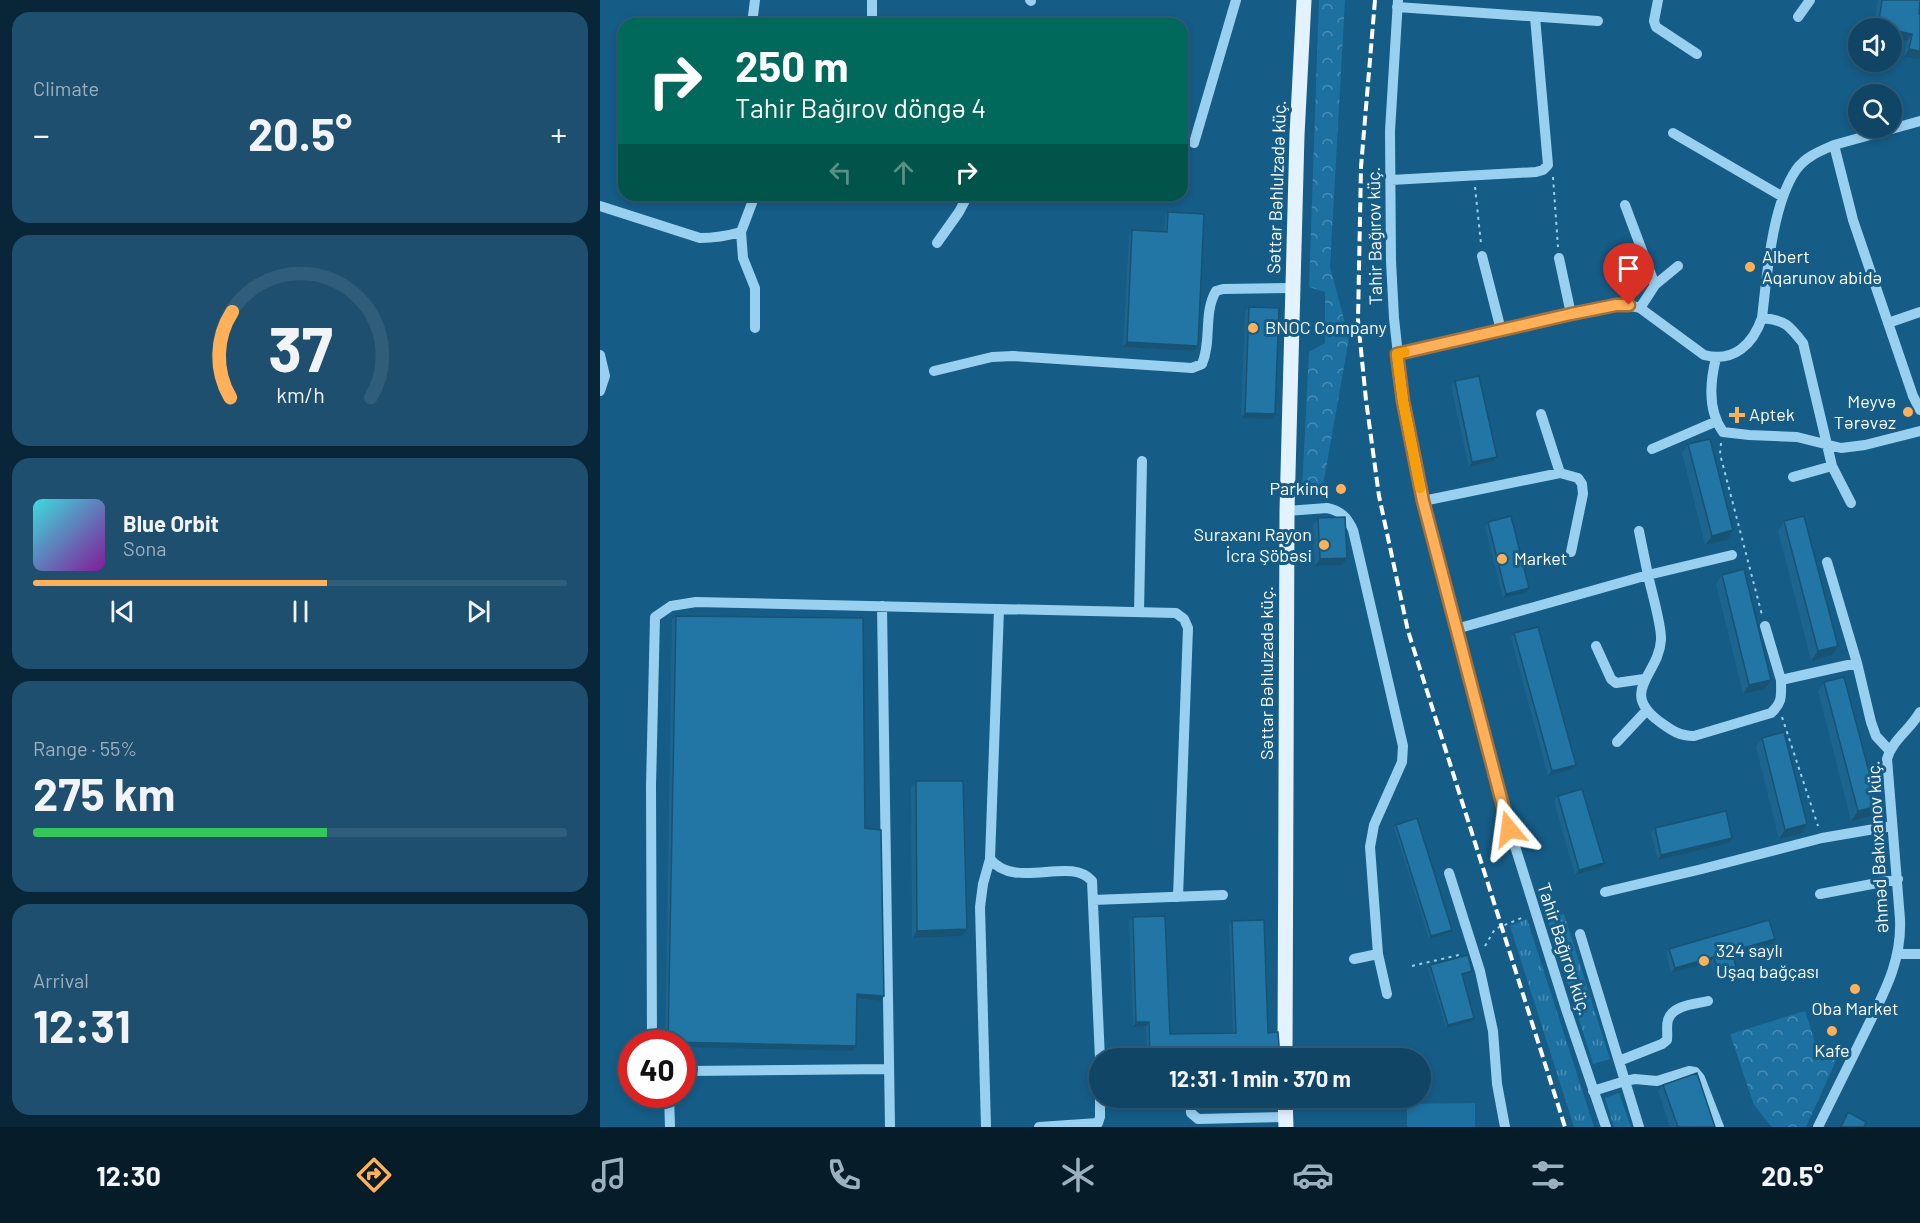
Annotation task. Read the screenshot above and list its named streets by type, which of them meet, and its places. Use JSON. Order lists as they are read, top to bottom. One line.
{"streets":{"main road":["Səttar Bəhlulzadə küç."],"street":["Tahir Bağırov küç.","Əhməd Bakıxanov küç."]},"places":{"other":["Albert Aqarunov abidə","BNOC Company","Meyvə Tərəvəz","Parkinq","Suraxanı Rayon İcra Şöbəsi","Market","324 saylı Uşaq bağçası","Oba Market","Kafe"],"health":["Aptek"]},"page":{"tile":["Climate",["Range · 55%","275 km"],["Arrival","12:31"]],"turn":["250 m","Tahir Bağırov döngə 4"],"heat":["−","20.5°","+"],"song":["Blue Orbit","Sona"],"limit":"40","trip":"12:31 · 1 min · 370 m","tabs":["12:30","20.5°"],"gauge":["37","km/h"]}}
